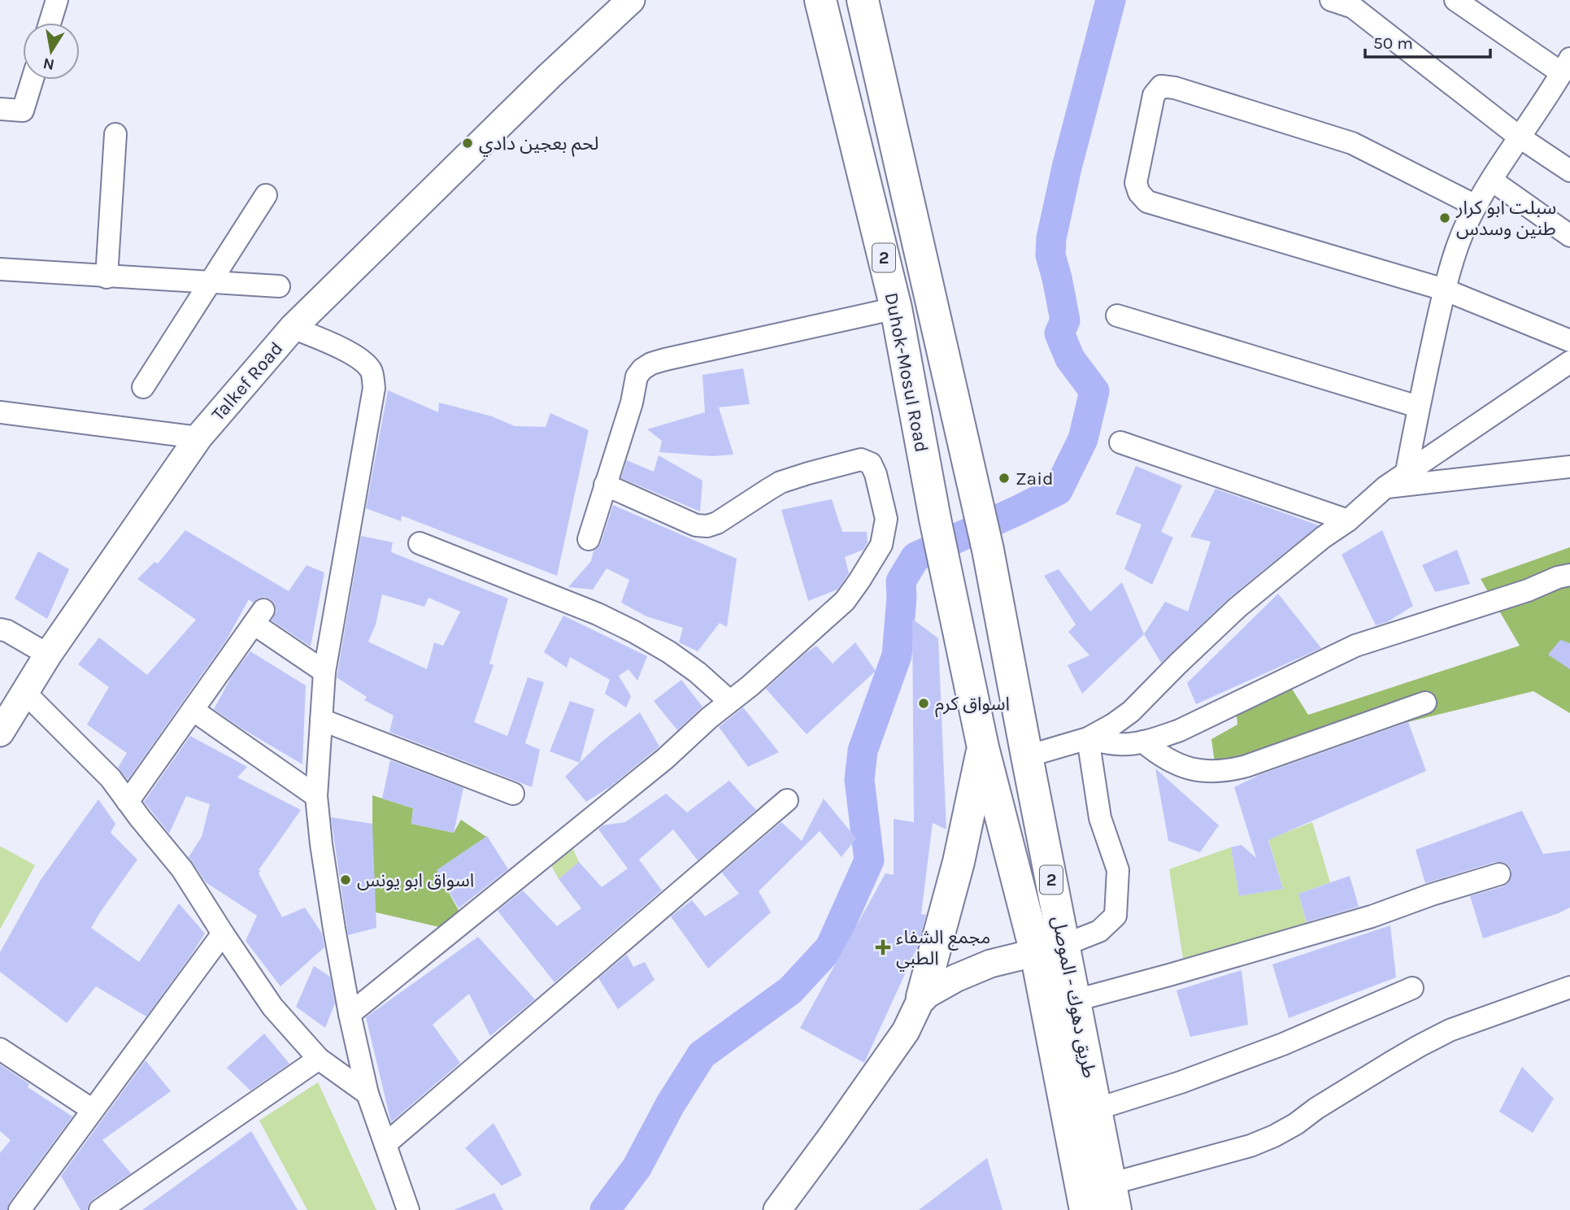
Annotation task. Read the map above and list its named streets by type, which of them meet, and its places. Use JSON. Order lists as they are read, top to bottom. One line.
{"streets":{"highway":["2","Duhok-Mosul Road","طريق دهوك - الموصل"],"main road":["Talkef Road"]},"crossings":[["2","Duhok-Mosul Road"],["2","طريق دهوك - الموصل"],["Duhok-Mosul Road","طريق دهوك - الموصل"]],"places":{"other":["لحم بعجين دادي","سبلت ابو كرار طنين وسدس","Zaid","اسواق كرم","اسواق ابو يونس"],"health":["مجمع الشفاء الطبي"]},"scale_bar":"50 m","north":"bottom"}
